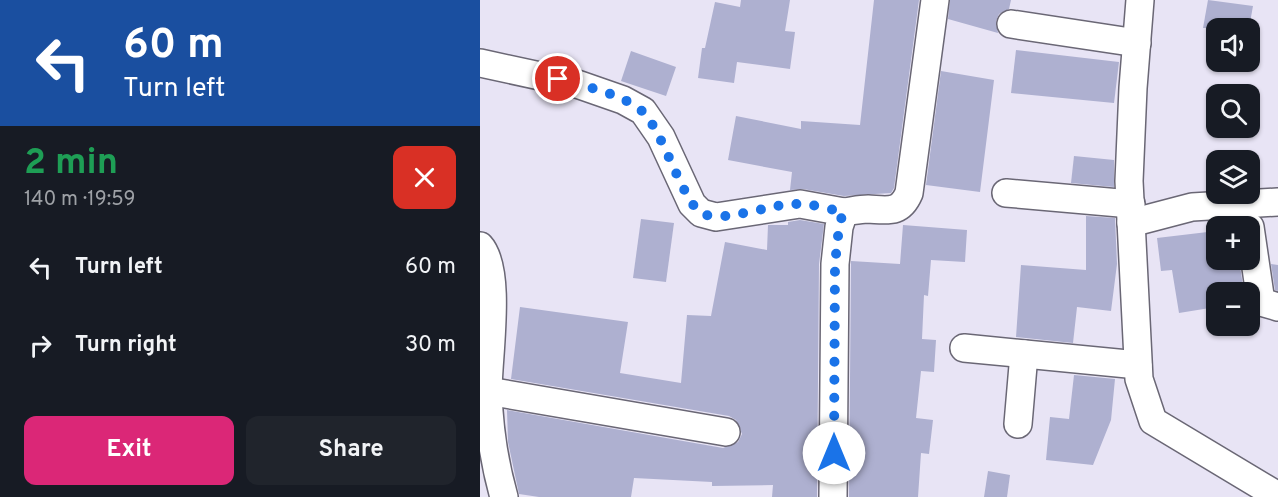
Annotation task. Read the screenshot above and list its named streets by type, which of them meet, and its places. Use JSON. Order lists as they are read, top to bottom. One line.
{"page":{"turn":["60 m","Turn left"],"map_buttons":["+","−"],"heading":["2 min","140 m · 19:59"],"list":[{"name":"Turn left","value":"60 m"},{"name":"Turn right","value":"30 m"}],"buttons":["Exit","Share"]}}
